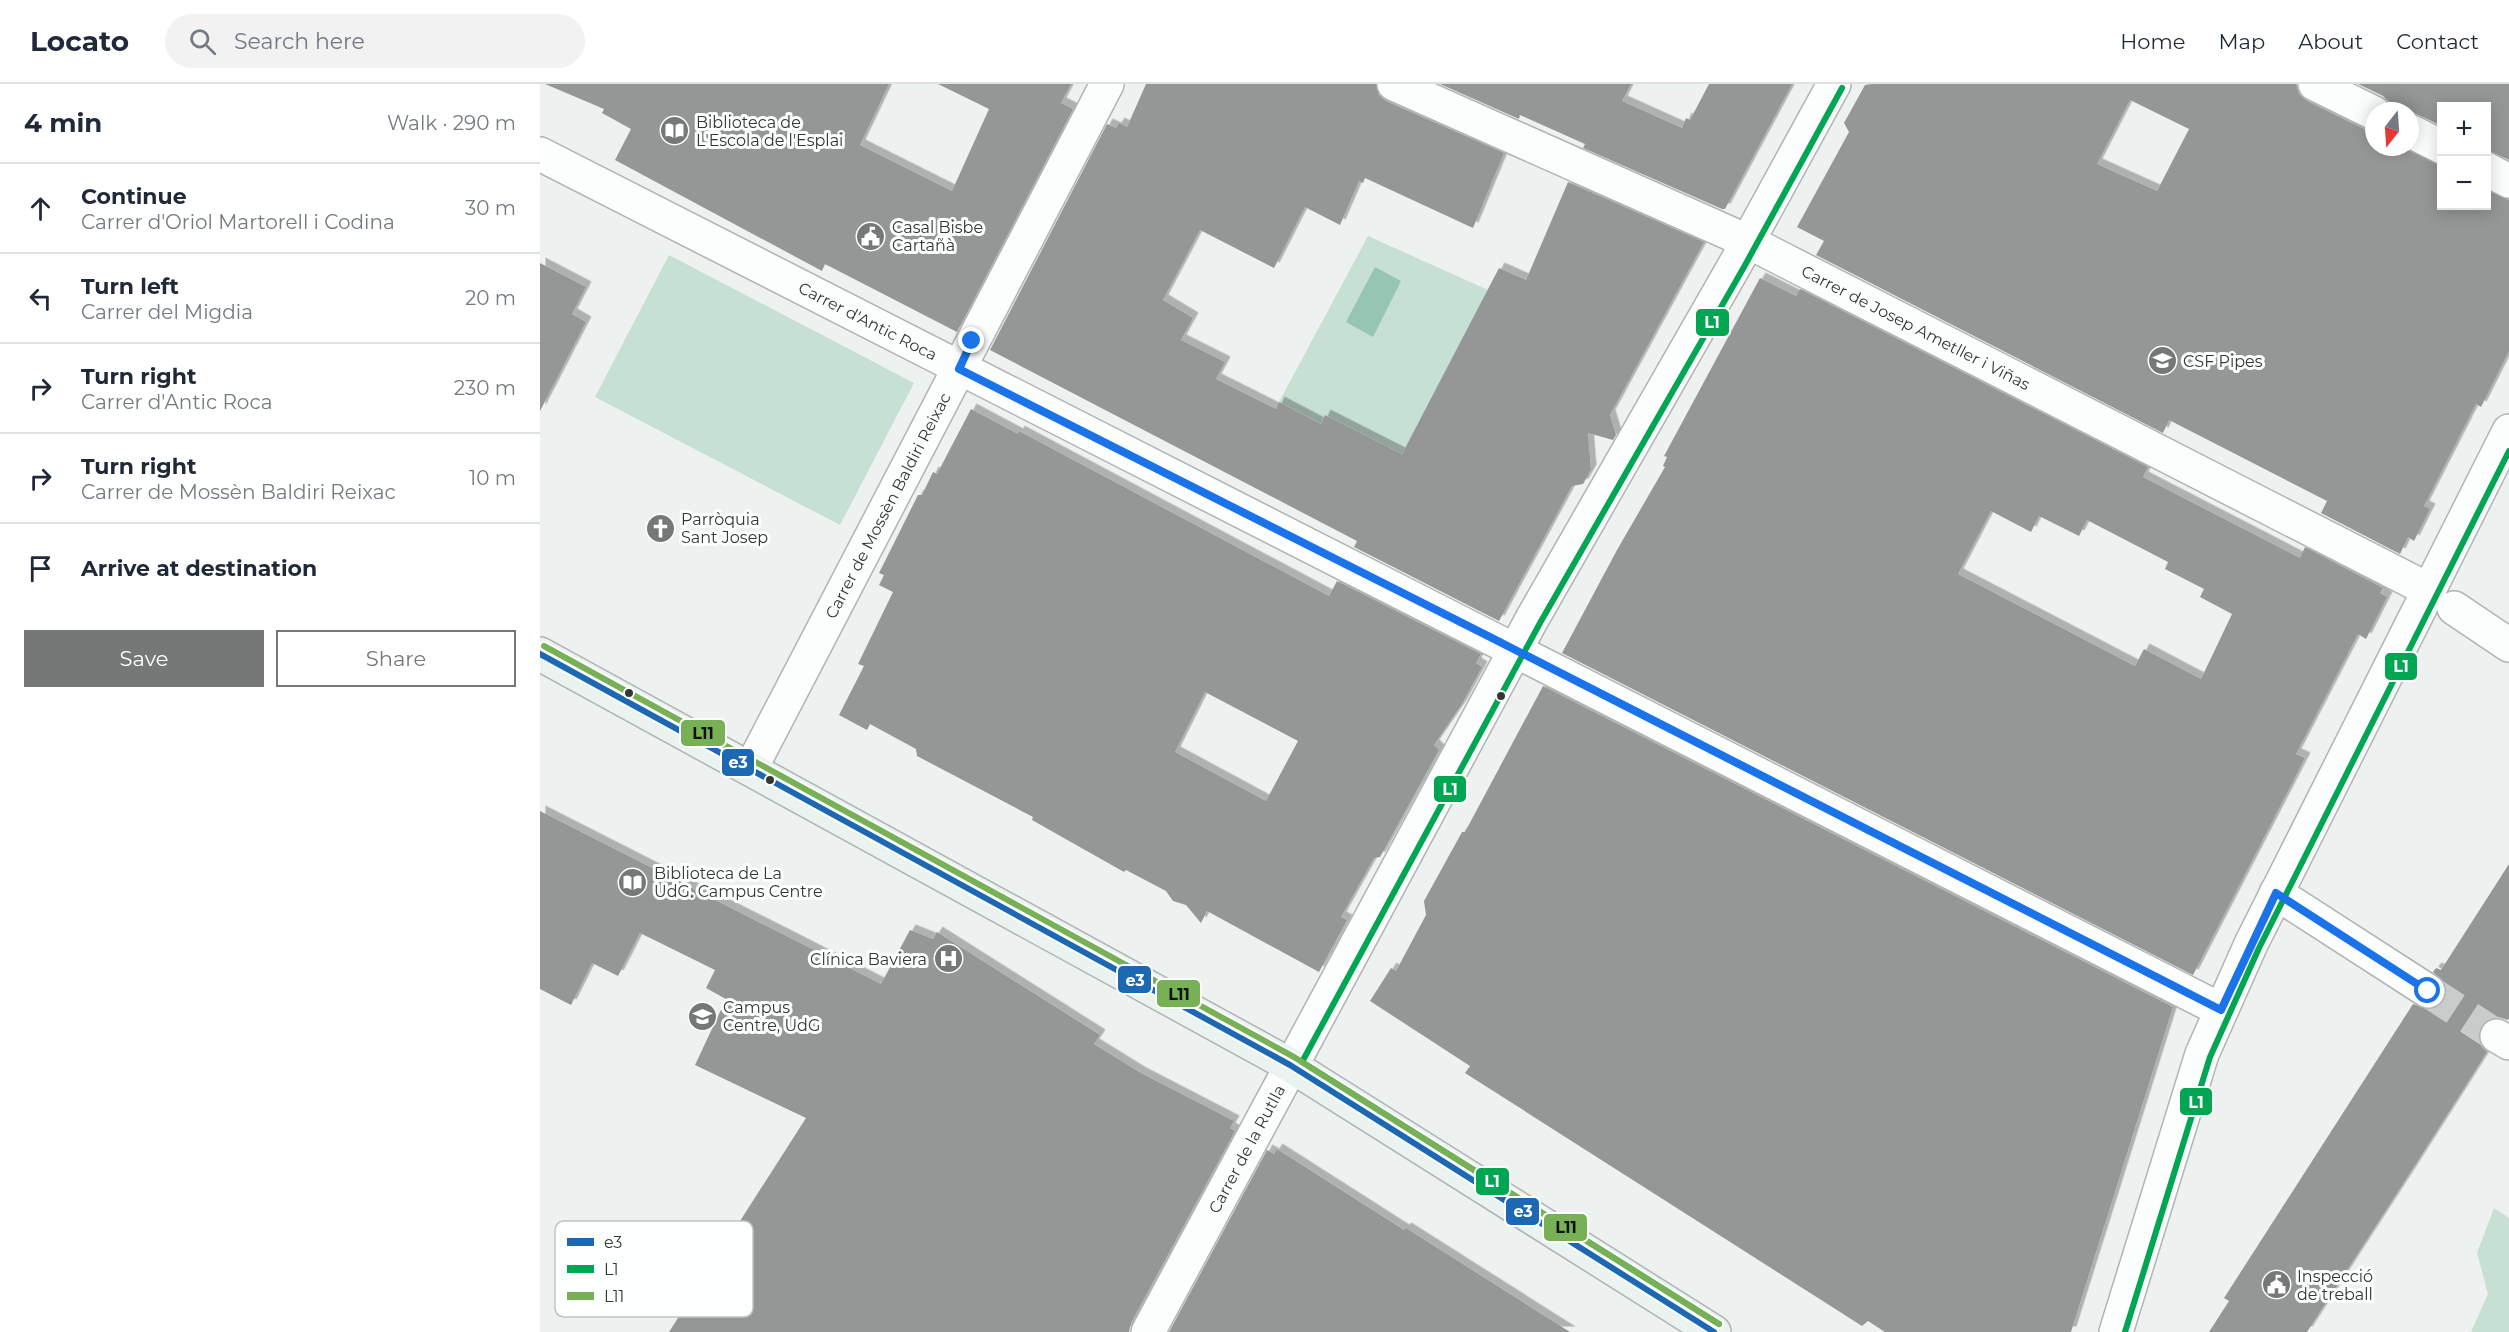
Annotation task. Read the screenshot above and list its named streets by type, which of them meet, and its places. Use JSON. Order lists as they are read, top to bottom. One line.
{"streets":{"street":["Carrer d'Antic Roca","Carrer de Josep Ametller i Viñas","Carrer de Mossèn Baldiri Reixac","Carrer de la Rutlla"]},"crossings":[["Carrer d'Antic Roca","Carrer de Mossèn Baldiri Reixac"],["Carrer d'Antic Roca","Carrer de la Rutlla"],["Carrer de Josep Ametller i Viñas","Carrer de la Rutlla"]],"places":{"library":["Biblioteca de L'Escola de l'Esplai","Biblioteca de La UdG. Campus Centre"],"public building":["Casal Bisbe Cartañà","Inspecció de treball"],"school or university":["CSF Pipes","Campus Centre, UdG"],"church":["Parròquia Sant Josep"],"hospital":["Clínica Baviera"]},"lines":["transit line L1","transit line L11","transit line e3"],"legend":["e3","L1","L11"],"north":"bottom","page":{"header":"Locato","search":"Search here","nav":["Home","Map","About","Contact"],"heading":["4 min","Walk · 290 m"],"map_buttons":["+","−"],"list":[["Continue","Carrer d'Oriol Martorell i Codina","30 m"],["Turn left","Carrer del Migdia","20 m"],["Turn right","Carrer d'Antic Roca","230 m"],["Turn right","Carrer de Mossèn Baldiri Reixac","10 m"],"Arrive at destination"],"buttons":["Save","Share"]}}
